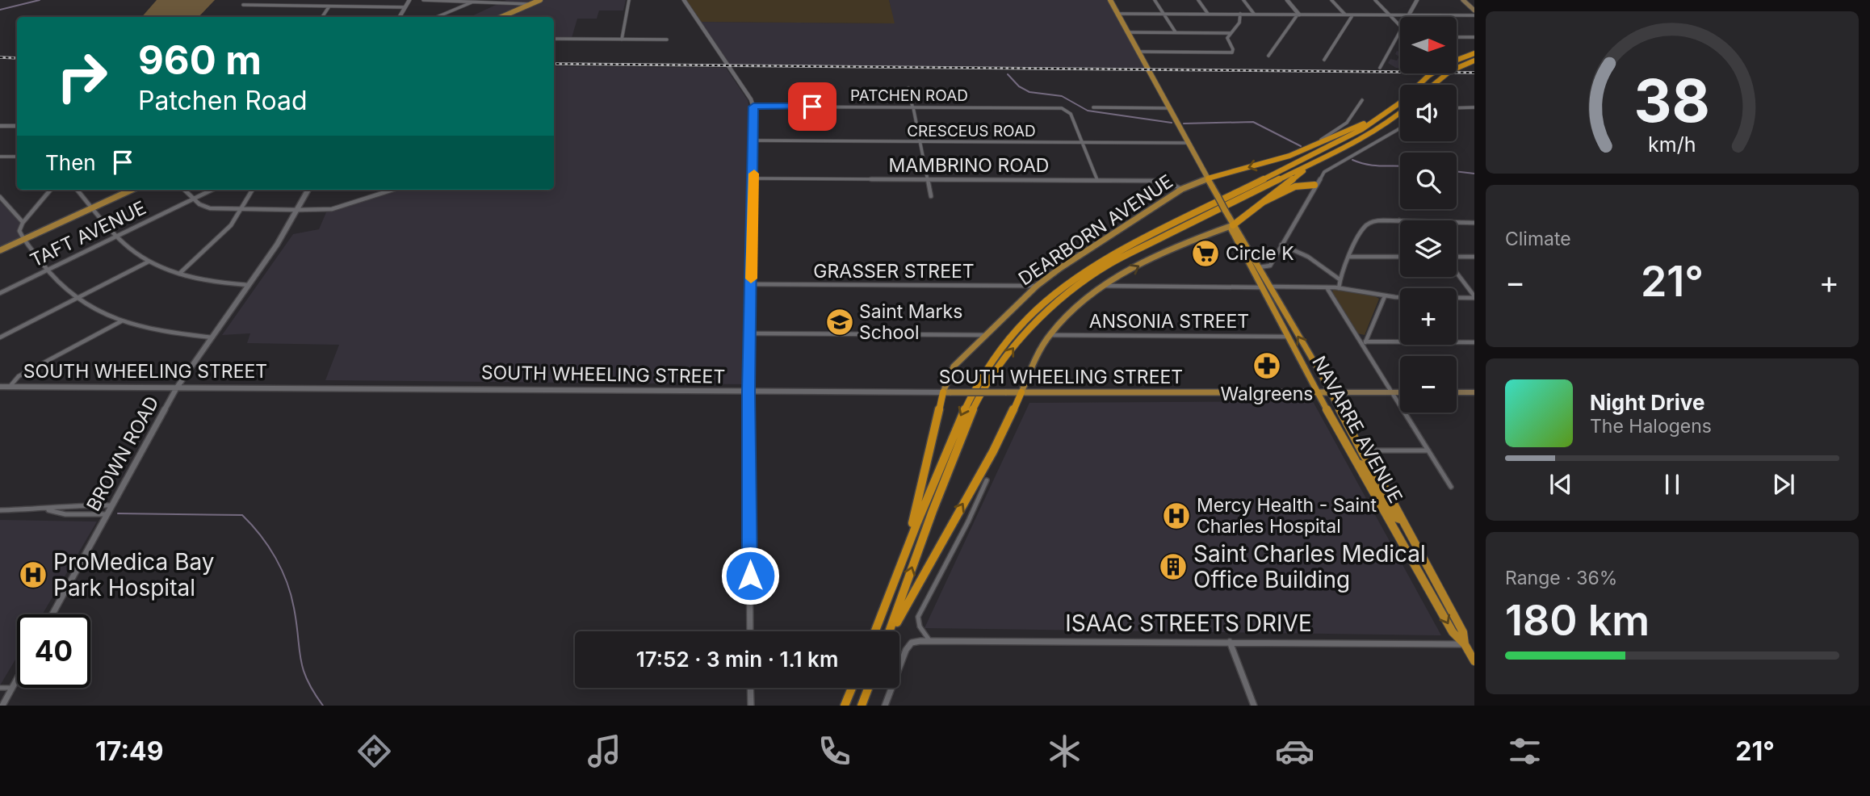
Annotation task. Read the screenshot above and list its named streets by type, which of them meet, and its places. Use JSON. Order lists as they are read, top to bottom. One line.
{"streets":{"highway":["NAVARRE AVENUE"],"main road":["DEARBORN AVENUE","SOUTH WHEELING STREET"],"street":["PATCHEN ROAD","CRESCEUS ROAD","MAMBRINO ROAD","TAFT AVENUE","GRASSER STREET","ANSONIA STREET","BROWN ROAD","ISAAC STREETS DRIVE"]},"crossings":[["PATCHEN ROAD","CRESCEUS ROAD"],["CRESCEUS ROAD","NAVARRE AVENUE"],["MAMBRINO ROAD","DEARBORN AVENUE"],["DEARBORN AVENUE","GRASSER STREET"],["DEARBORN AVENUE","SOUTH WHEELING STREET"],["DEARBORN AVENUE","NAVARRE AVENUE"],["ANSONIA STREET","NAVARRE AVENUE"],["SOUTH WHEELING STREET","NAVARRE AVENUE"],["SOUTH WHEELING STREET","BROWN ROAD"],["NAVARRE AVENUE","ISAAC STREETS DRIVE"]],"places":{"supermarket":["Circle K"],"school or university":["Saint Marks School"],"pharmacy":["Walgreens"],"hospital":["Mercy Health - Saint Charles Hospital","ProMedica Bay Park Hospital"],"building":["Saint Charles Medical Office Building"]},"north":"right","page":{"map_buttons":["+","−"],"turn":["960 m","Patchen Road"],"then":"Then","tile":["Climate",["Range · 36%","180 km"]],"heat":["−","21°","+"],"song":["Night Drive","The Halogens"],"limit":"40","trip":"17:52 · 3 min · 1.1 km","tabs":["17:49","21°"],"gauge":["38","km/h"]}}
